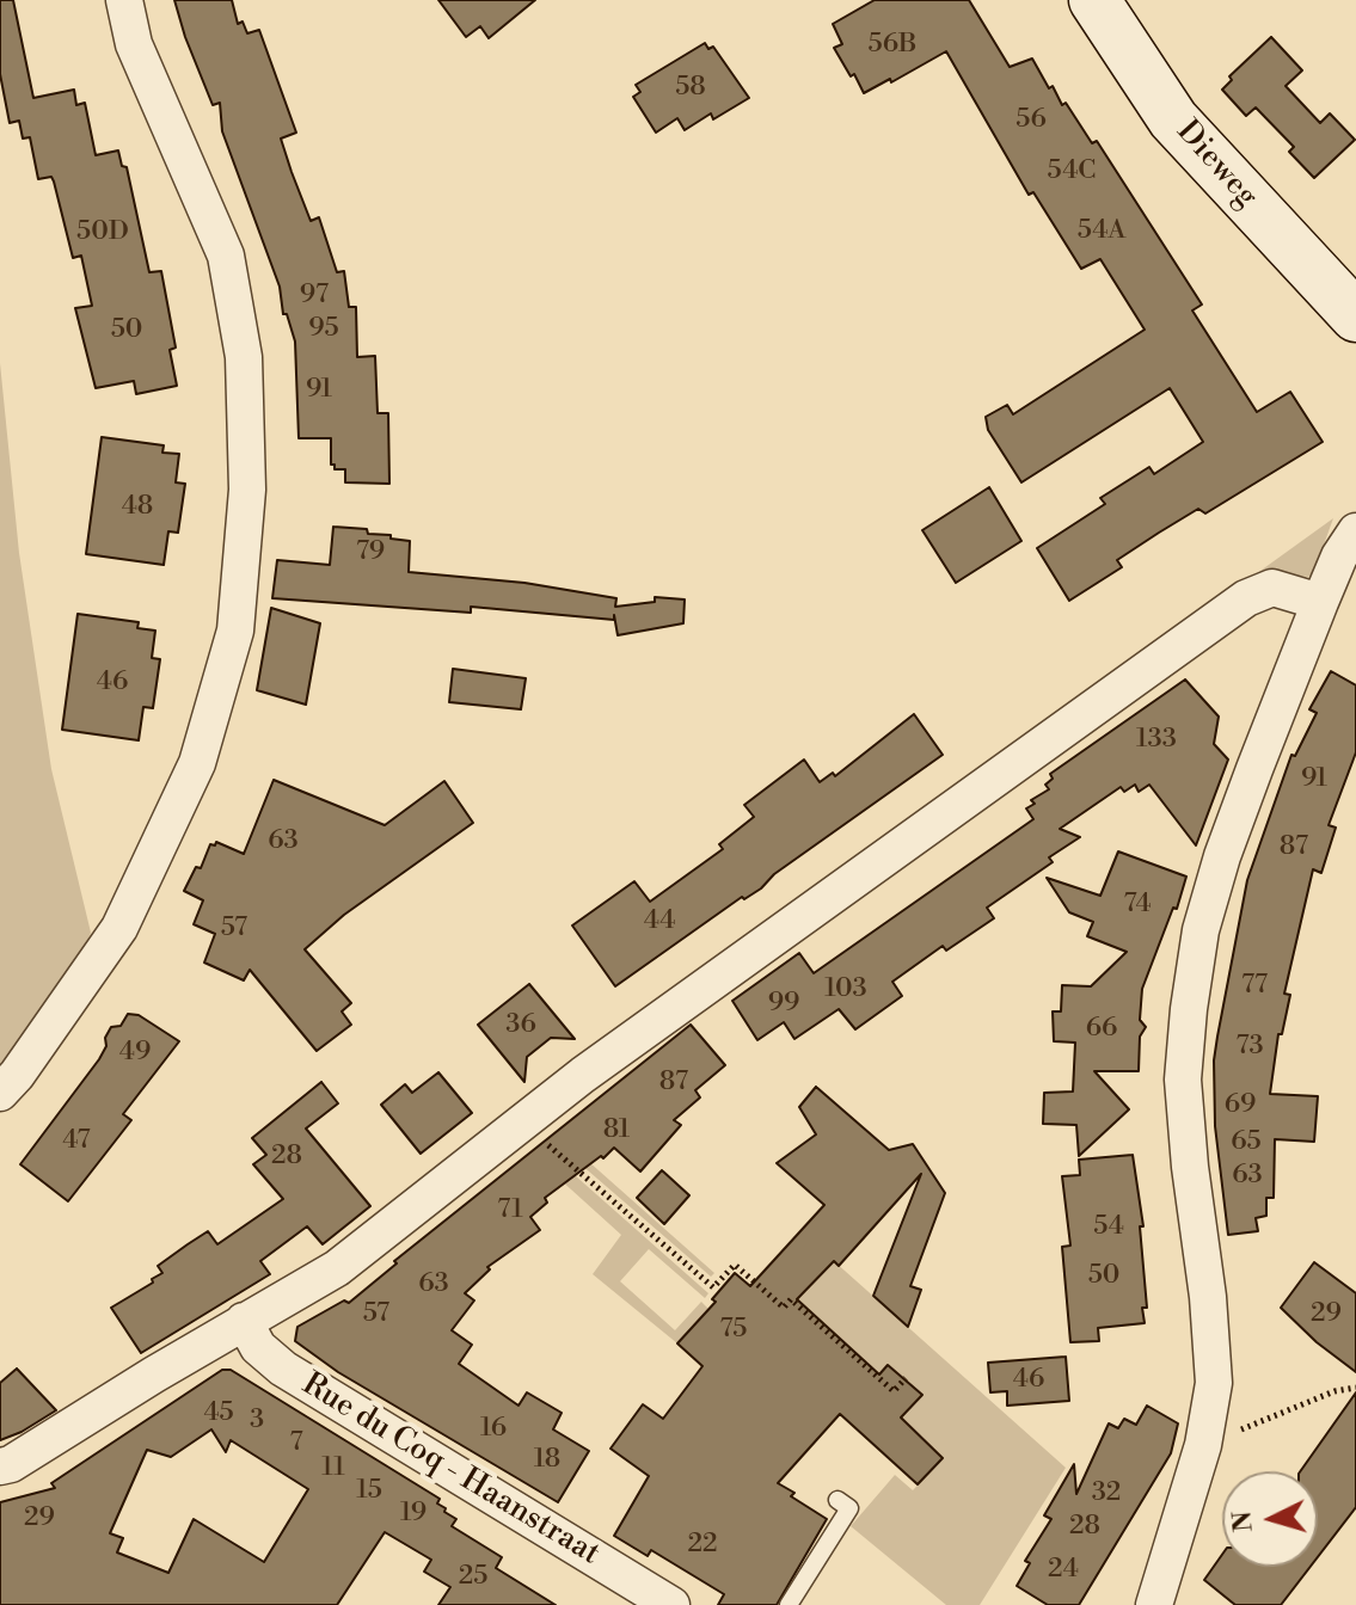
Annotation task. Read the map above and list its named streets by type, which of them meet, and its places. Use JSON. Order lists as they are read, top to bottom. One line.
{"streets":{"street":["Dieweg","Rue du Coq - Haanstraat"]},"house_numbers":["56B","58","56","54C","54A","50D","97","95","50","91","48","79","46","133","91","63","87","74","44","57","77","103","99","36","66","73","49","87","69","81","47","65","28","63","71","54","50","63","57","29","75","46","45","3","16","7","18","11","15","32","19","29","28","22","24","25"],"north":"left"}
